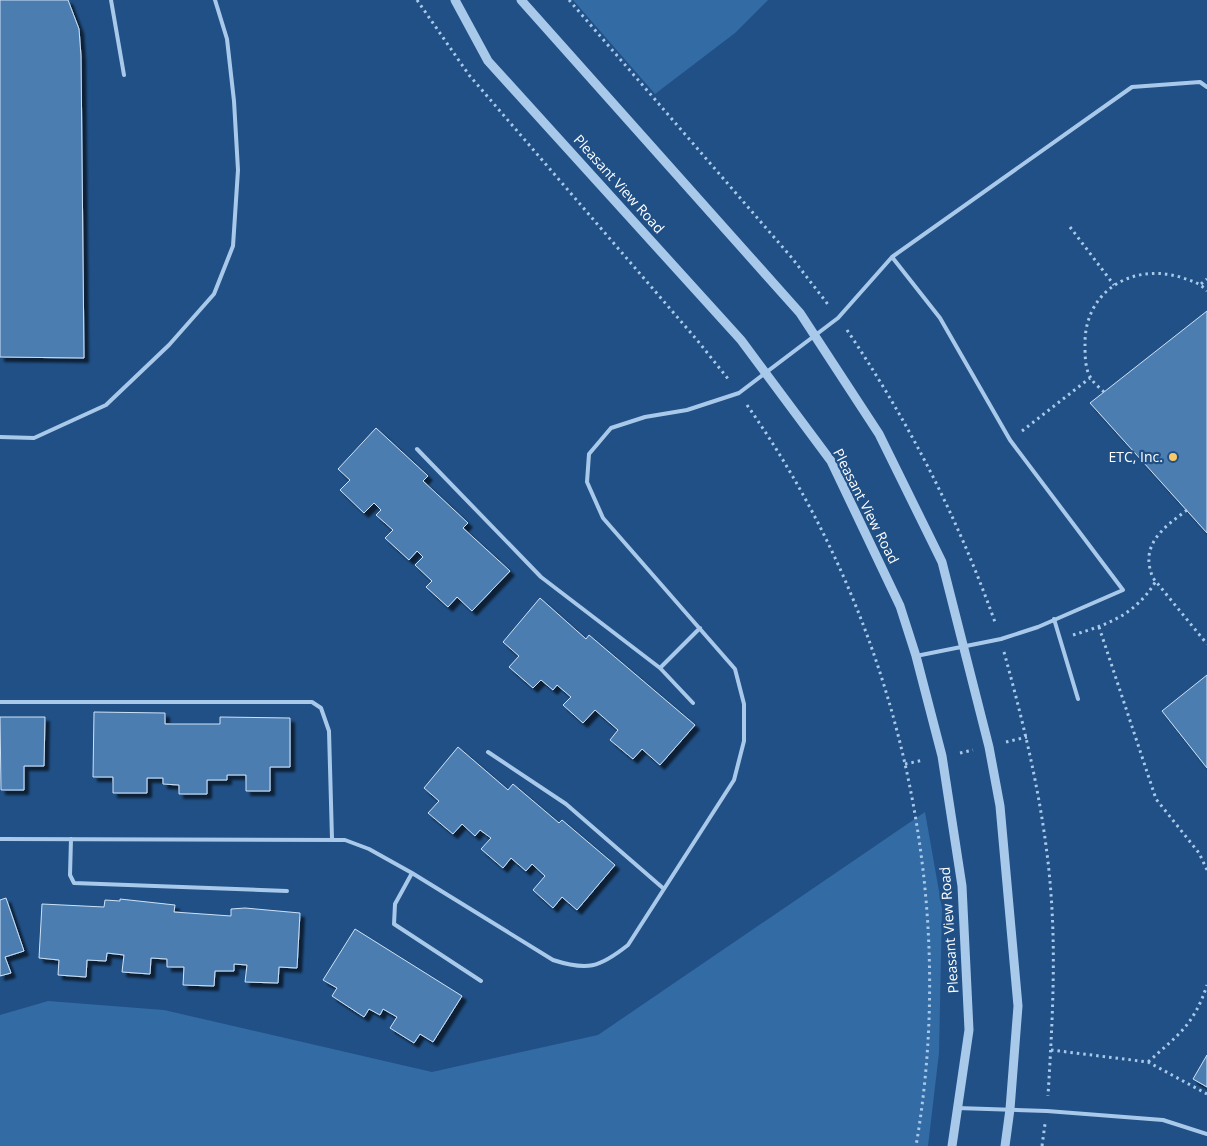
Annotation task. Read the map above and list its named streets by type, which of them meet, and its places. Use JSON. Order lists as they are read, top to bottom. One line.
{"streets":{"street":["Pleasant View Road"]},"places":["ETC, Inc."]}
